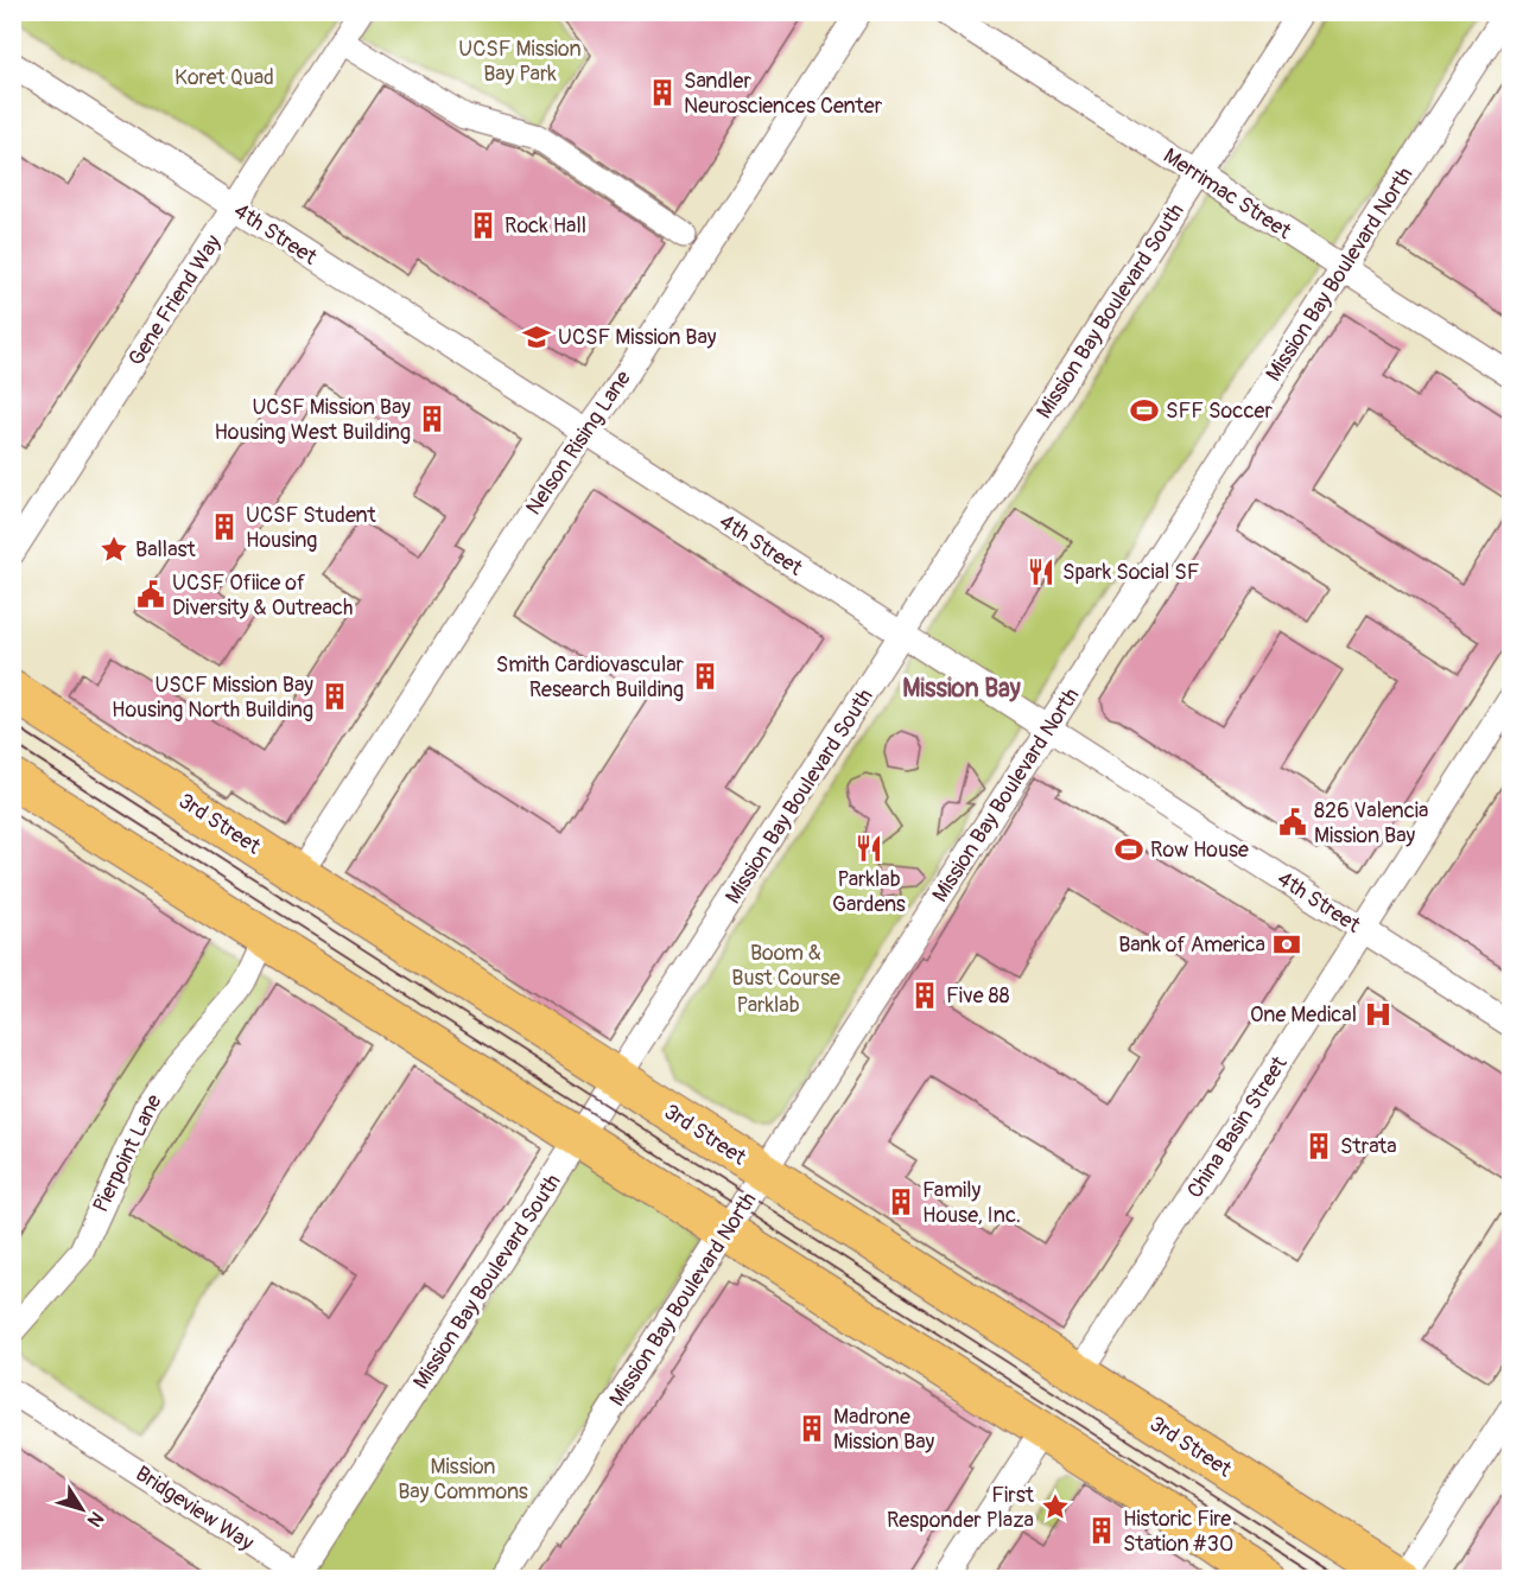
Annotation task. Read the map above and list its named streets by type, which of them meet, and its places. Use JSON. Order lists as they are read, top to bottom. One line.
{"streets":{"main road":["3rd Street"],"street":["Merrimac Street","4th Street","Mission Bay Boulevard North","Gene Friend Way","Mission Bay Boulevard South","Nelson Rising Lane","China Basin Street","Pierpoint Lane","Bridgeview Way"]},"crossings":[["Merrimac Street","Mission Bay Boulevard North"],["Merrimac Street","Mission Bay Boulevard South"],["4th Street","Mission Bay Boulevard North"],["4th Street","Gene Friend Way"],["4th Street","Mission Bay Boulevard South"],["4th Street","Nelson Rising Lane"],["4th Street","China Basin Street"],["Mission Bay Boulevard North","3rd Street"],["Mission Bay Boulevard South","3rd Street"],["Mission Bay Boulevard South","Bridgeview Way"],["Nelson Rising Lane","3rd Street"],["3rd Street","China Basin Street"]],"districts":["Mission Bay"],"parks":["UCSF Mission Bay Park","Koret Quad","Boom & Bust Course","Parklab","Mission Bay Commons"],"places":{"building":["Sandler Neurosciences Center","Rock Hall","UCSF Mission Bay Housing West Building","UCSF Student Housing","Smith Cardiovascular Research Building","USCF Mission Bay Housing North Building","Five 88","Strata","Family House, Inc.","Madrone Mission Bay","Historic Fire Station #30"],"school or university":["UCSF Mission Bay"],"sports":["SFF Soccer","Row House"],"place":["Ballast","First Responder Plaza"],"restaurant":["Spark Social SF","Parklab Gardens"],"public building":["UCSF Ofiice of Diversity & Outreach","826 Valencia Mission Bay"],"bank":["Bank of America"],"hospital":["One Medical"]},"north":"bottom right"}
